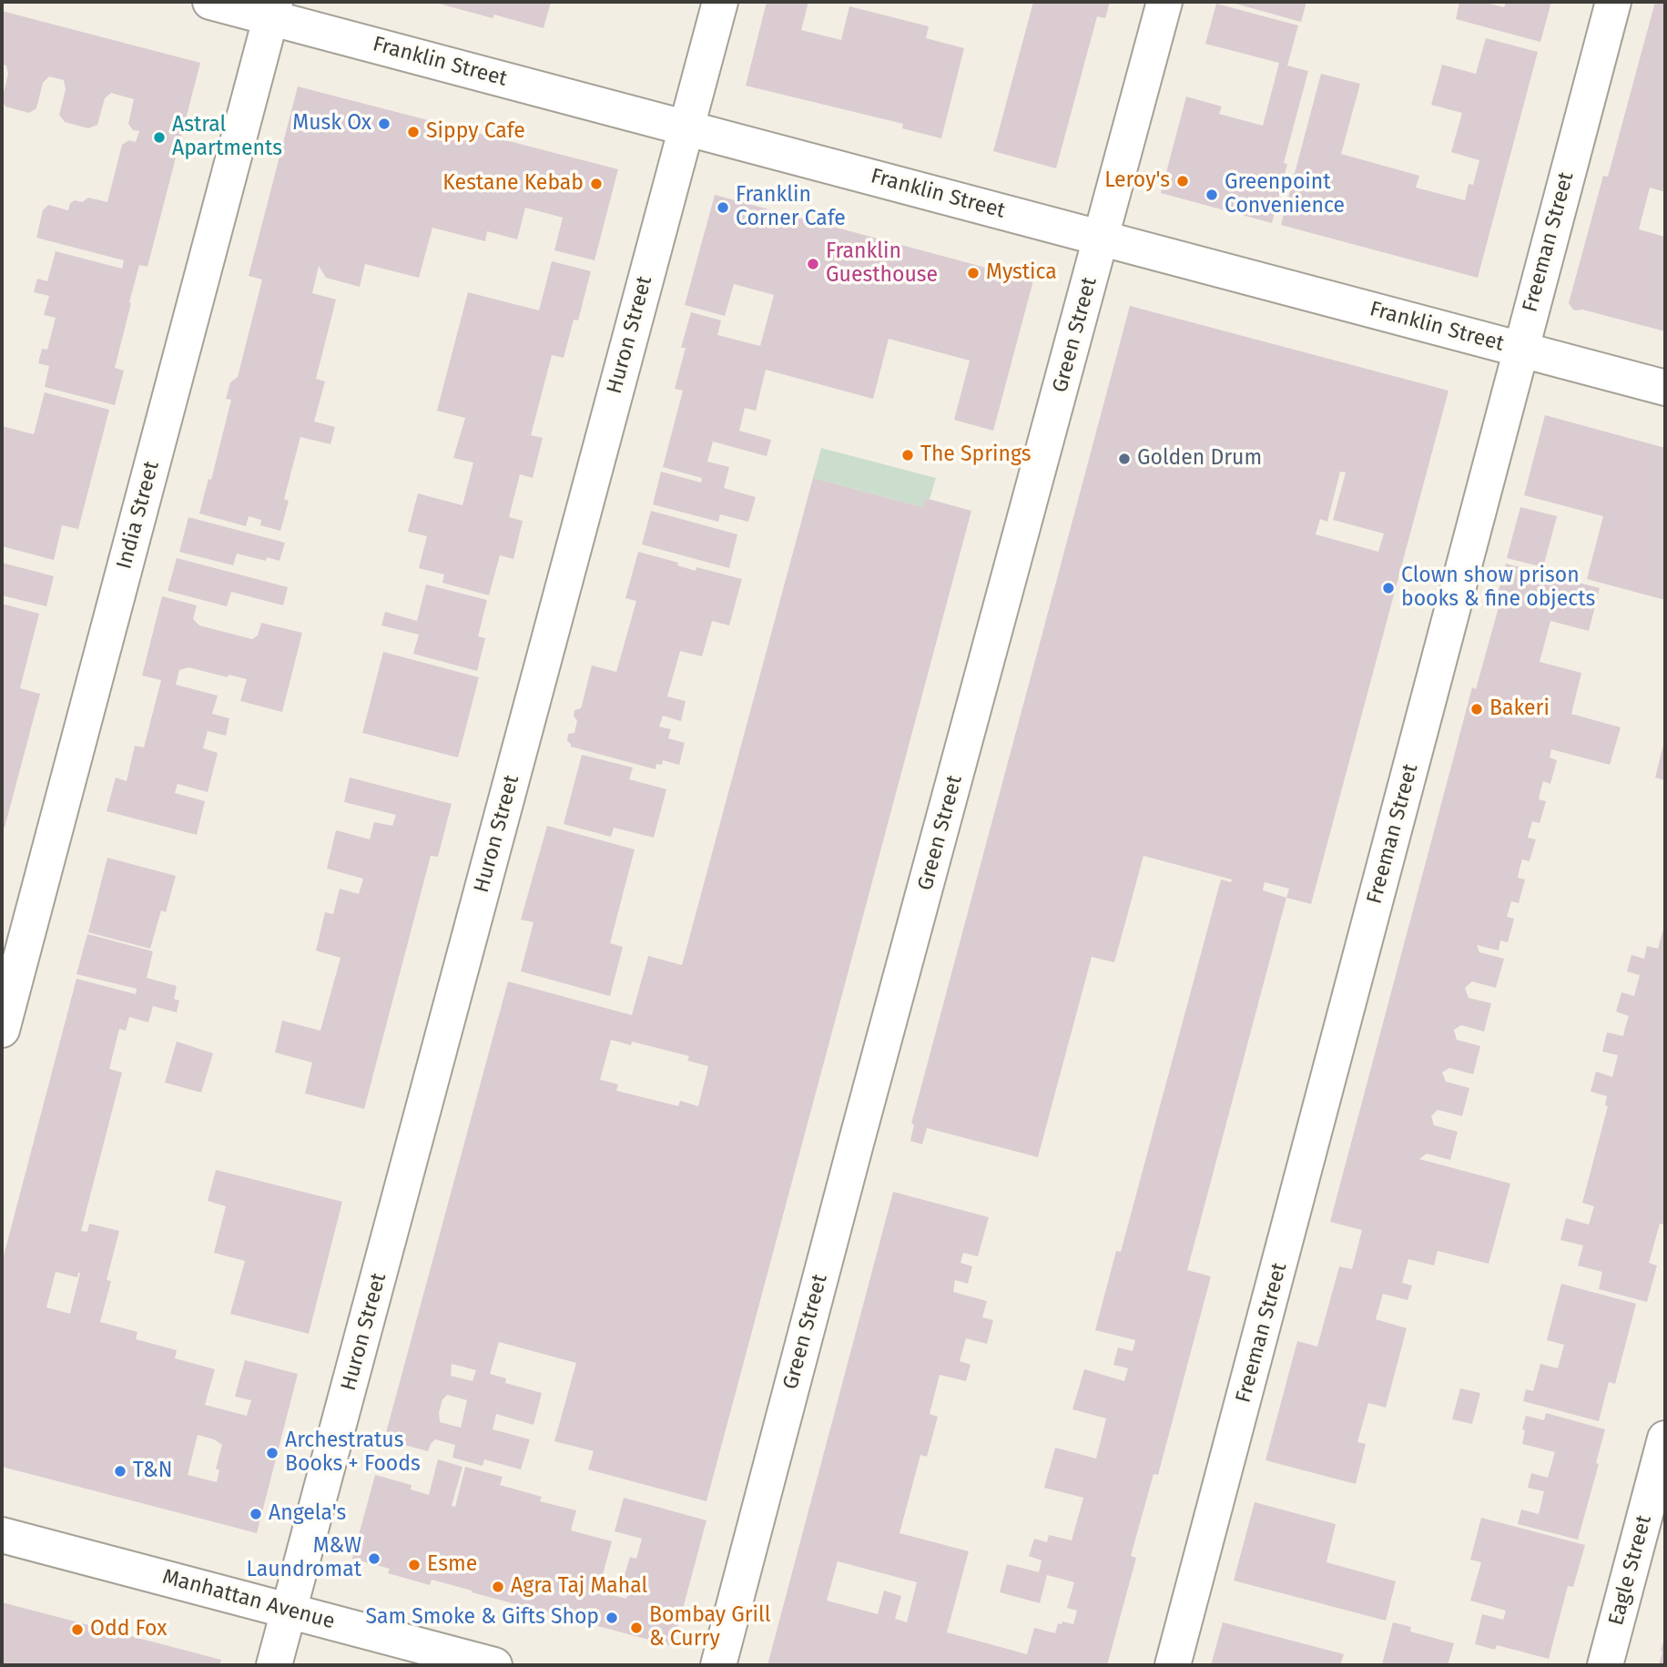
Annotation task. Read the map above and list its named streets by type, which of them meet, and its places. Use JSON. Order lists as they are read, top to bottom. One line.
{"streets":{"street":["Franklin Street","Freeman Street","Huron Street","Green Street","India Street","Eagle Street","Manhattan Avenue"]},"crossings":[["Franklin Street","Freeman Street"],["Franklin Street","Huron Street"],["Franklin Street","Green Street"],["Franklin Street","India Street"],["Huron Street","Manhattan Avenue"]],"places":["Musk Ox","Sippy Cafe","Astral Apartments","Leroy's","Kestane Kebab","Greenpoint Convenience","Franklin Corner Cafe","Franklin Guesthouse","Mystica","The Springs","Golden Drum","Clown show prison books & fine objects","Bakeri","Archestratus Books + Foods","T&N","Angela's","M&W Laundromat","Esme","Agra Taj Mahal","Sam Smoke & Gifts Shop","Bombay Grill & Curry","Odd Fox"]}
